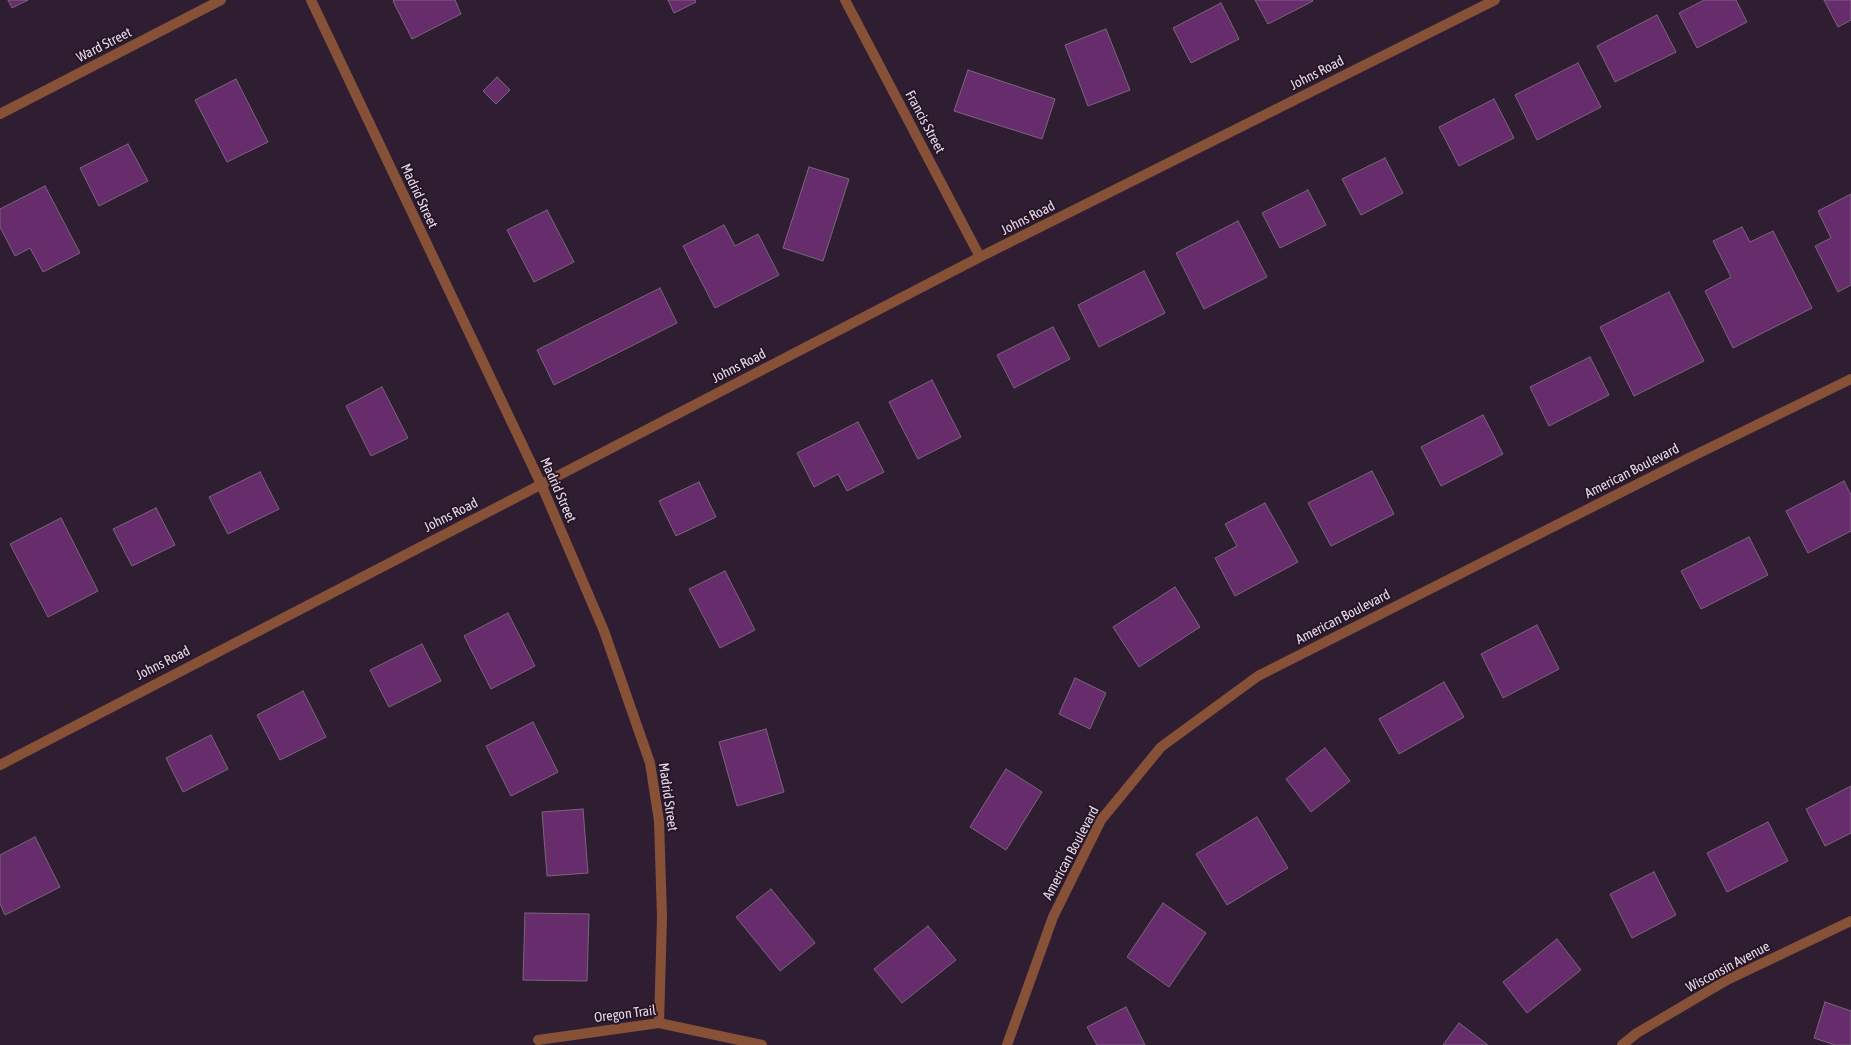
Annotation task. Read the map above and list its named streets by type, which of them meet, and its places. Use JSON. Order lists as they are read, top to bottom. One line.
{"streets":{"street":["Ward Street","Johns Road","Francis Street","Madrid Street","American Boulevard","Wisconsin Avenue","Oregon Trail"]},"crossings":[["Johns Road","Francis Street"],["Johns Road","Madrid Street"],["Madrid Street","Oregon Trail"]]}
